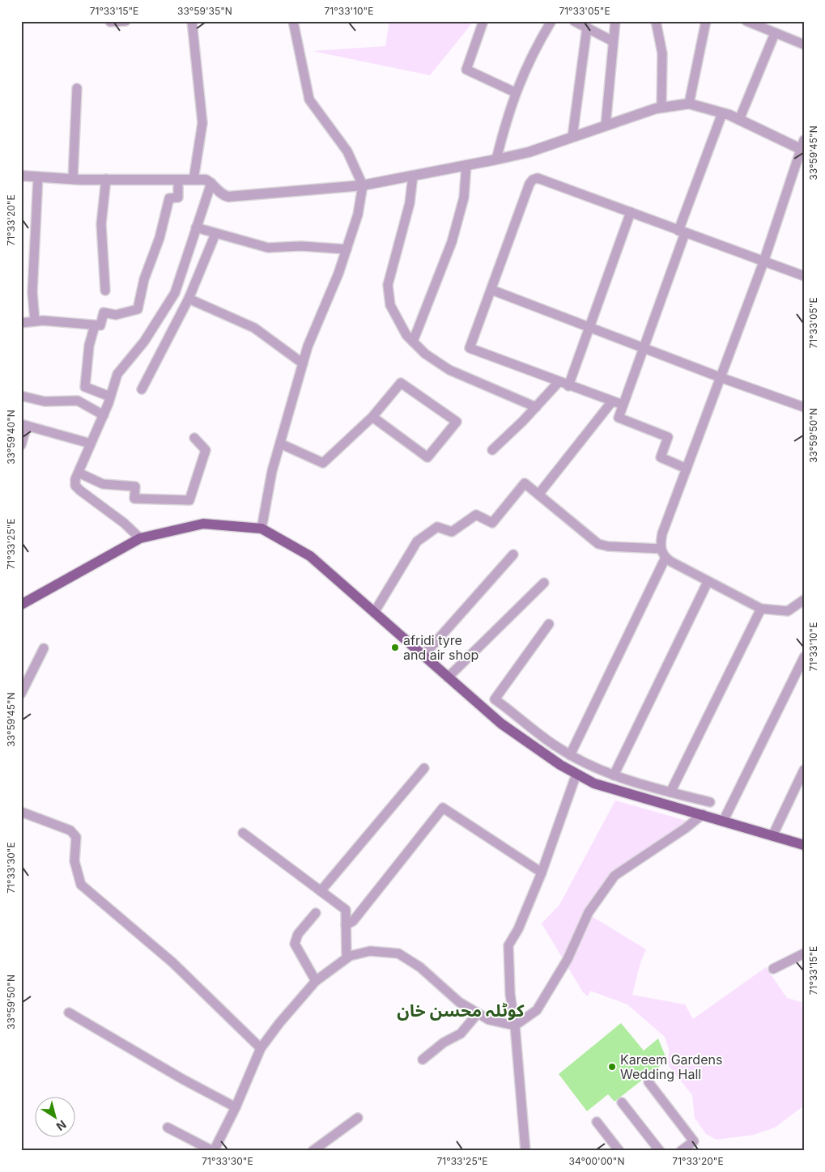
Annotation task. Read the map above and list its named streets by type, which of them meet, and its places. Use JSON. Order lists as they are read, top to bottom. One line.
{"districts":["کوٹلہ محسن خان"],"places":["afridi tyre and air shop","Kareem Gardens Wedding Hall"],"north":"bottom right","coordinates":["71°33'15\"E","33°59'35\"N","71°33'10\"E","71°33'05\"E","33°59'45\"N","71°33'20\"E","33°59'50\"N","33°59'40\"N","71°33'25\"E","71°33'30\"E","34°00'00\"N"]}
